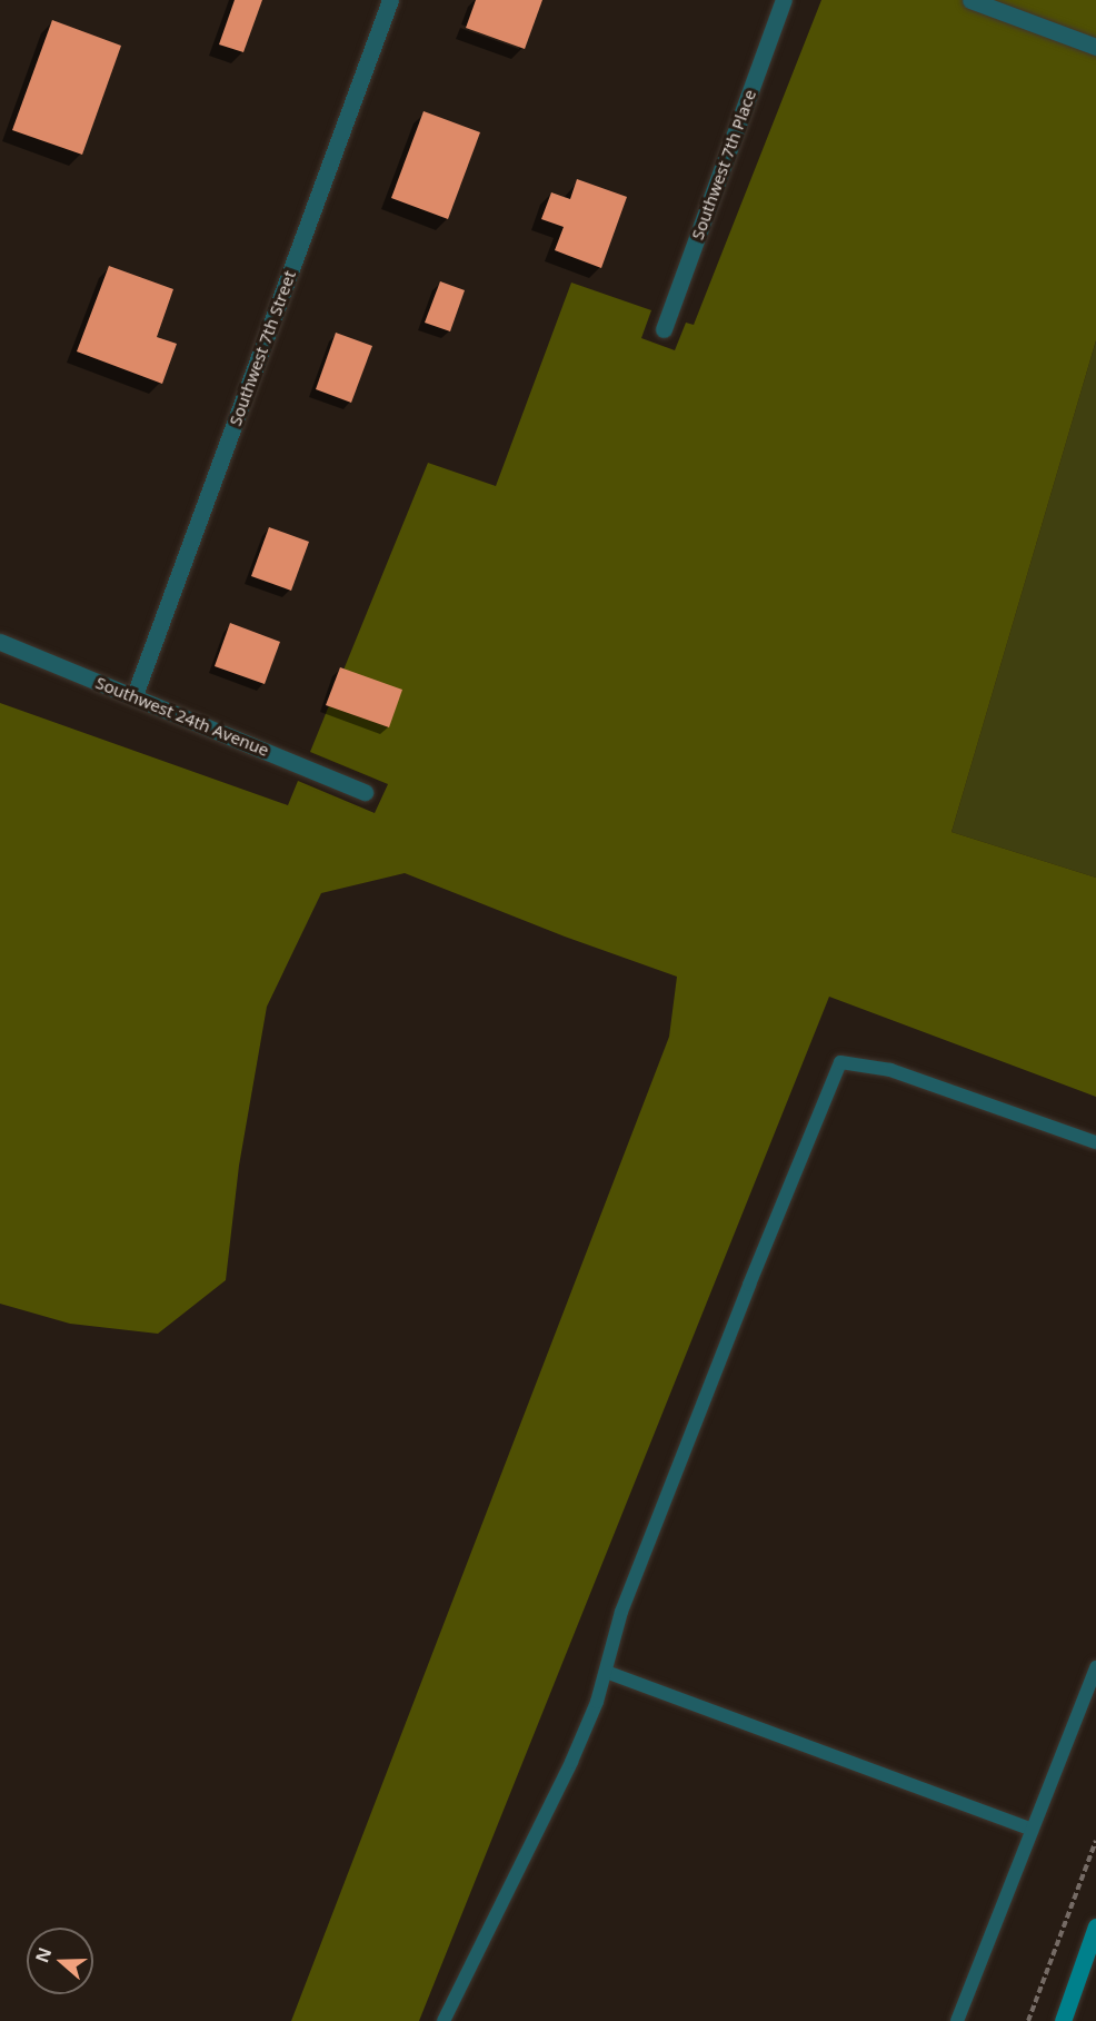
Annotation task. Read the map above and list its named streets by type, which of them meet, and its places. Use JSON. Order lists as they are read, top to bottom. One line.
{"streets":{"street":["Southwest 7th Place","Southwest 7th Street","Southwest 24th Avenue"]},"crossings":[["Southwest 7th Street","Southwest 24th Avenue"]],"north":"left"}
